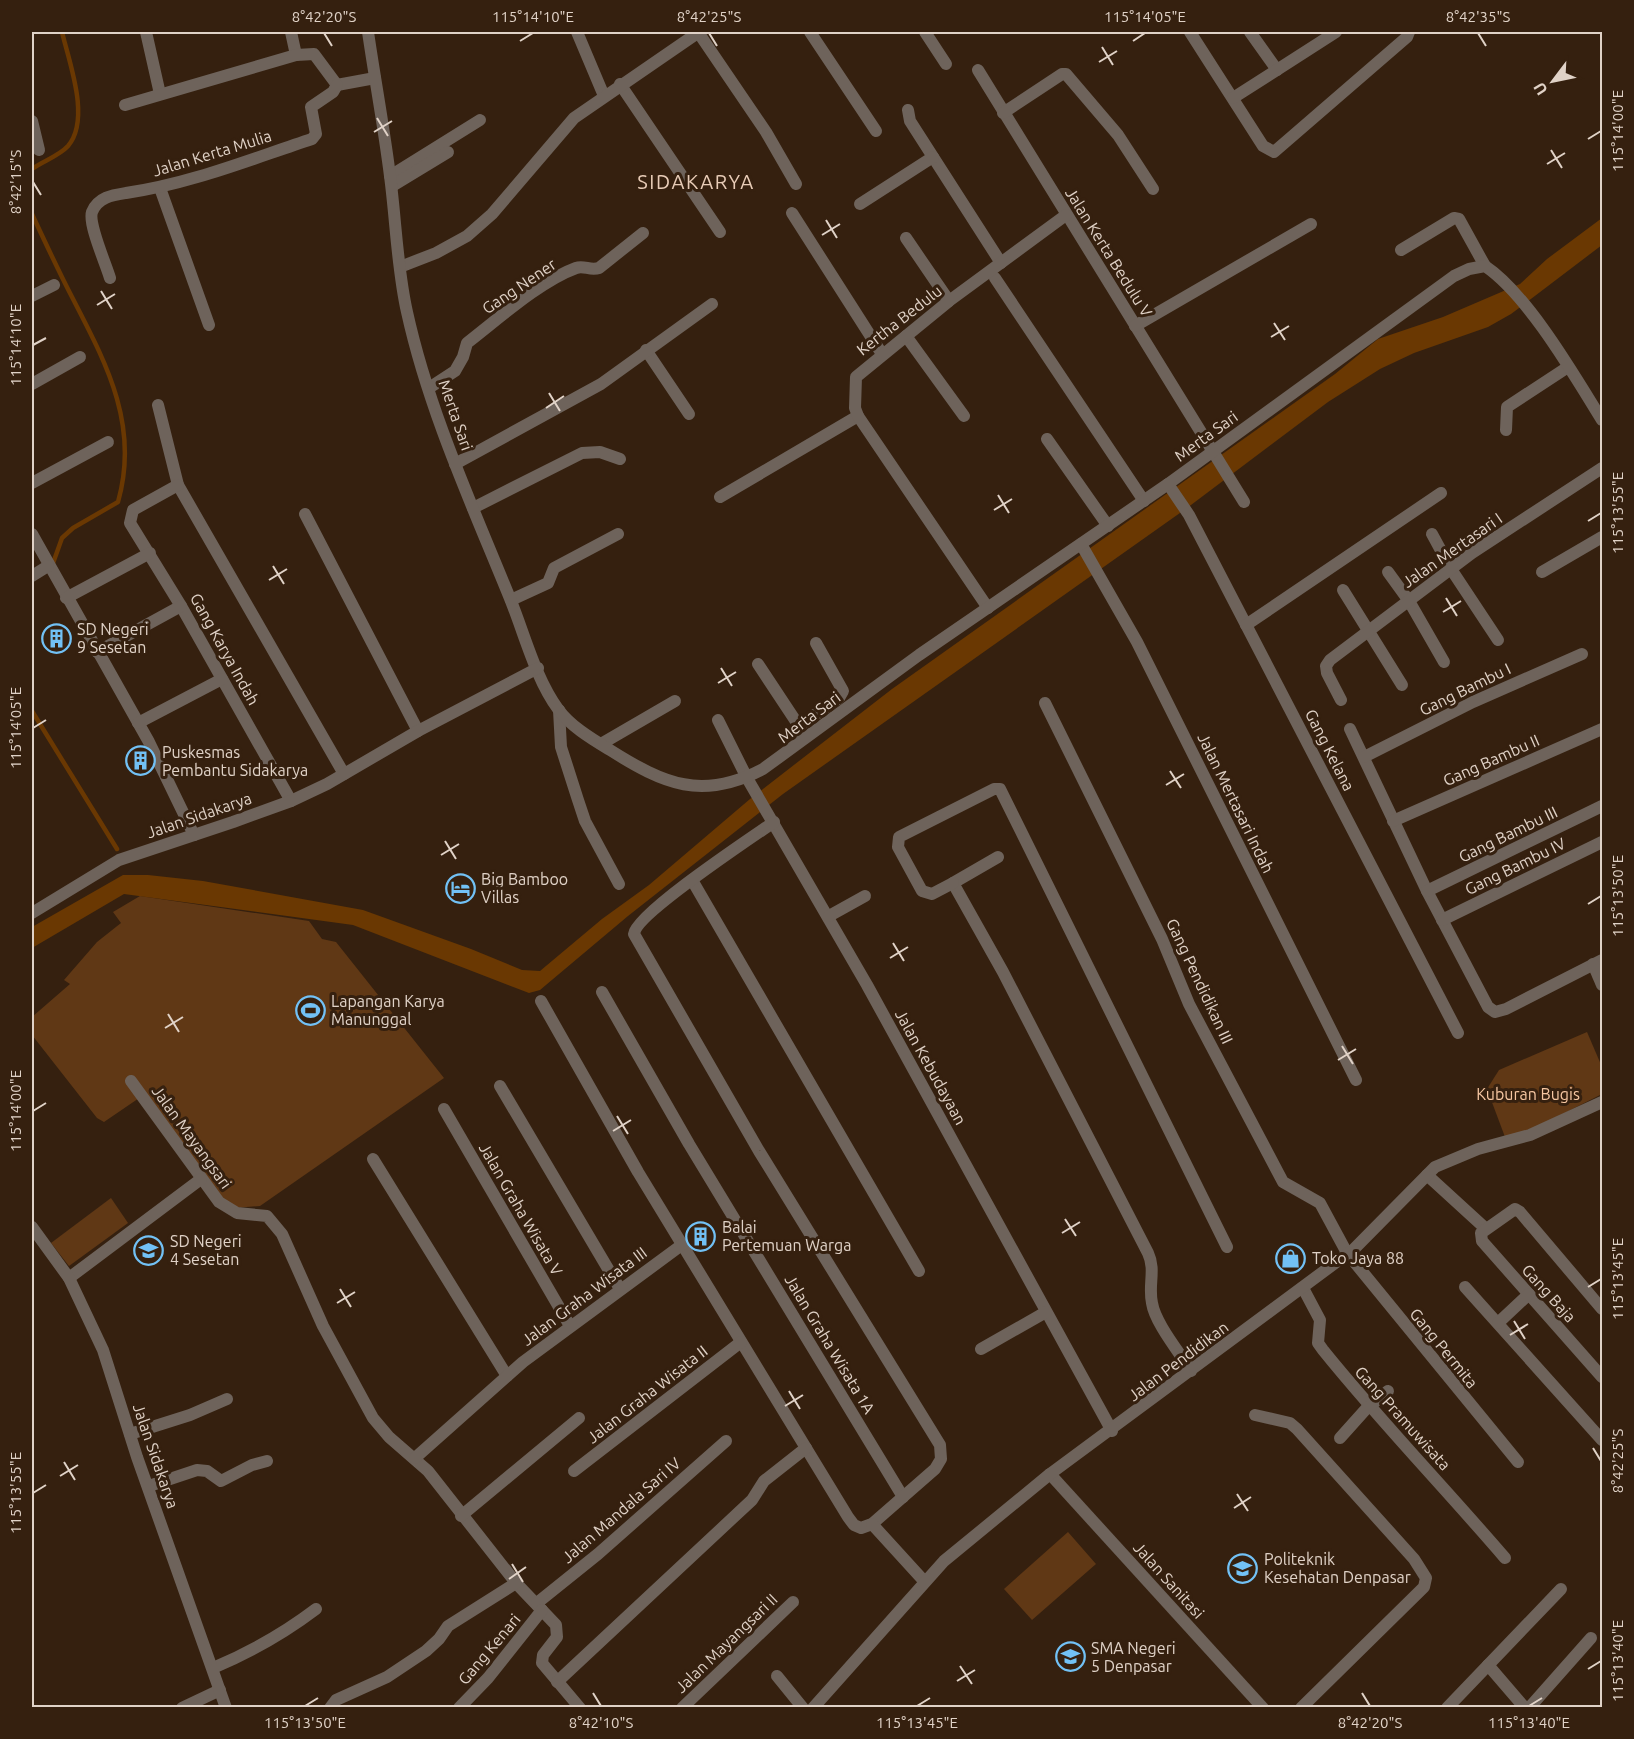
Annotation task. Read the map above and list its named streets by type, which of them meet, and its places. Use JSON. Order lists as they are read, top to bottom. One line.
{"streets":{"street":["Jalan Kerta Mulia","Jalan Kerta Bedulu V","Gang Nener","Kertha Bedulu","Merta Sari","Jalan Mertasari I","Gang Karya Indah","Gang Bambu I","Gang Kelana","Gang Bambu II","Jalan Mertasari Indah","Jalan Sidakarya","Gang Bambu III","Gang Bambu IV","Gang Pendidikan III","Jalan Kebudayaan","Jalan Mayangsari","Jalan Graha Wisata V","Gang Baja","Jalan Graha Wisata III","Jalan Graha Wisata 1A","Gang Permita","Jalan Pendidikan","Jalan Graha Wisata II","Gang Pramuwisata","Jalan Mandala Sari IV","Jalan Sanitasi","Jalan Mayangsari II","Gang Kenari"]},"crossings":[["Jalan Kerta Bedulu V","Kertha Bedulu"],["Jalan Kerta Bedulu V","Merta Sari"],["Gang Nener","Merta Sari"],["Kertha Bedulu","Merta Sari"],["Merta Sari","Gang Kelana"],["Merta Sari","Jalan Mertasari Indah"],["Merta Sari","Jalan Sidakarya"],["Merta Sari","Jalan Kebudayaan"],["Gang Karya Indah","Jalan Sidakarya"],["Gang Bambu I","Gang Kelana"],["Gang Kelana","Gang Bambu II"],["Gang Kelana","Gang Bambu III"],["Gang Kelana","Gang Bambu IV"],["Gang Pendidikan III","Gang Permita"],["Gang Pendidikan III","Jalan Pendidikan"],["Jalan Kebudayaan","Jalan Pendidikan"],["Jalan Mayangsari","Jalan Graha Wisata III"],["Jalan Mayangsari","Jalan Mandala Sari IV"],["Jalan Mayangsari","Gang Kenari"],["Jalan Graha Wisata V","Jalan Graha Wisata III"],["Gang Permita","Jalan Pendidikan"],["Jalan Pendidikan","Gang Pramuwisata"],["Jalan Pendidikan","Jalan Sanitasi"],["Jalan Mandala Sari IV","Gang Kenari"]],"districts":["SIDAKARYA"],"parks":["Kuburan Bugis"],"places":{"building":["SD Negeri 9 Sesetan","Puskesmas Pembantu Sidakarya","Balai Pertemuan Warga"],"hotel":["Big Bamboo Villas"],"sports":["Lapangan Karya Manunggal"],"school or university":["SD Negeri 4 Sesetan","Politeknik Kesehatan Denpasar","SMA Negeri 5 Denpasar"],"shop":["Toko Jaya 88"]},"north":"bottom left","coordinates":["8°42'20\"S","115°14'10\"E","8°42'25\"S","115°14'05\"E","8°42'35\"S","115°14'00\"E","8°42'15\"S","115°13'55\"E","115°13'50\"E","115°13'45\"E","115°13'40\"E","8°42'10\"S"]}
